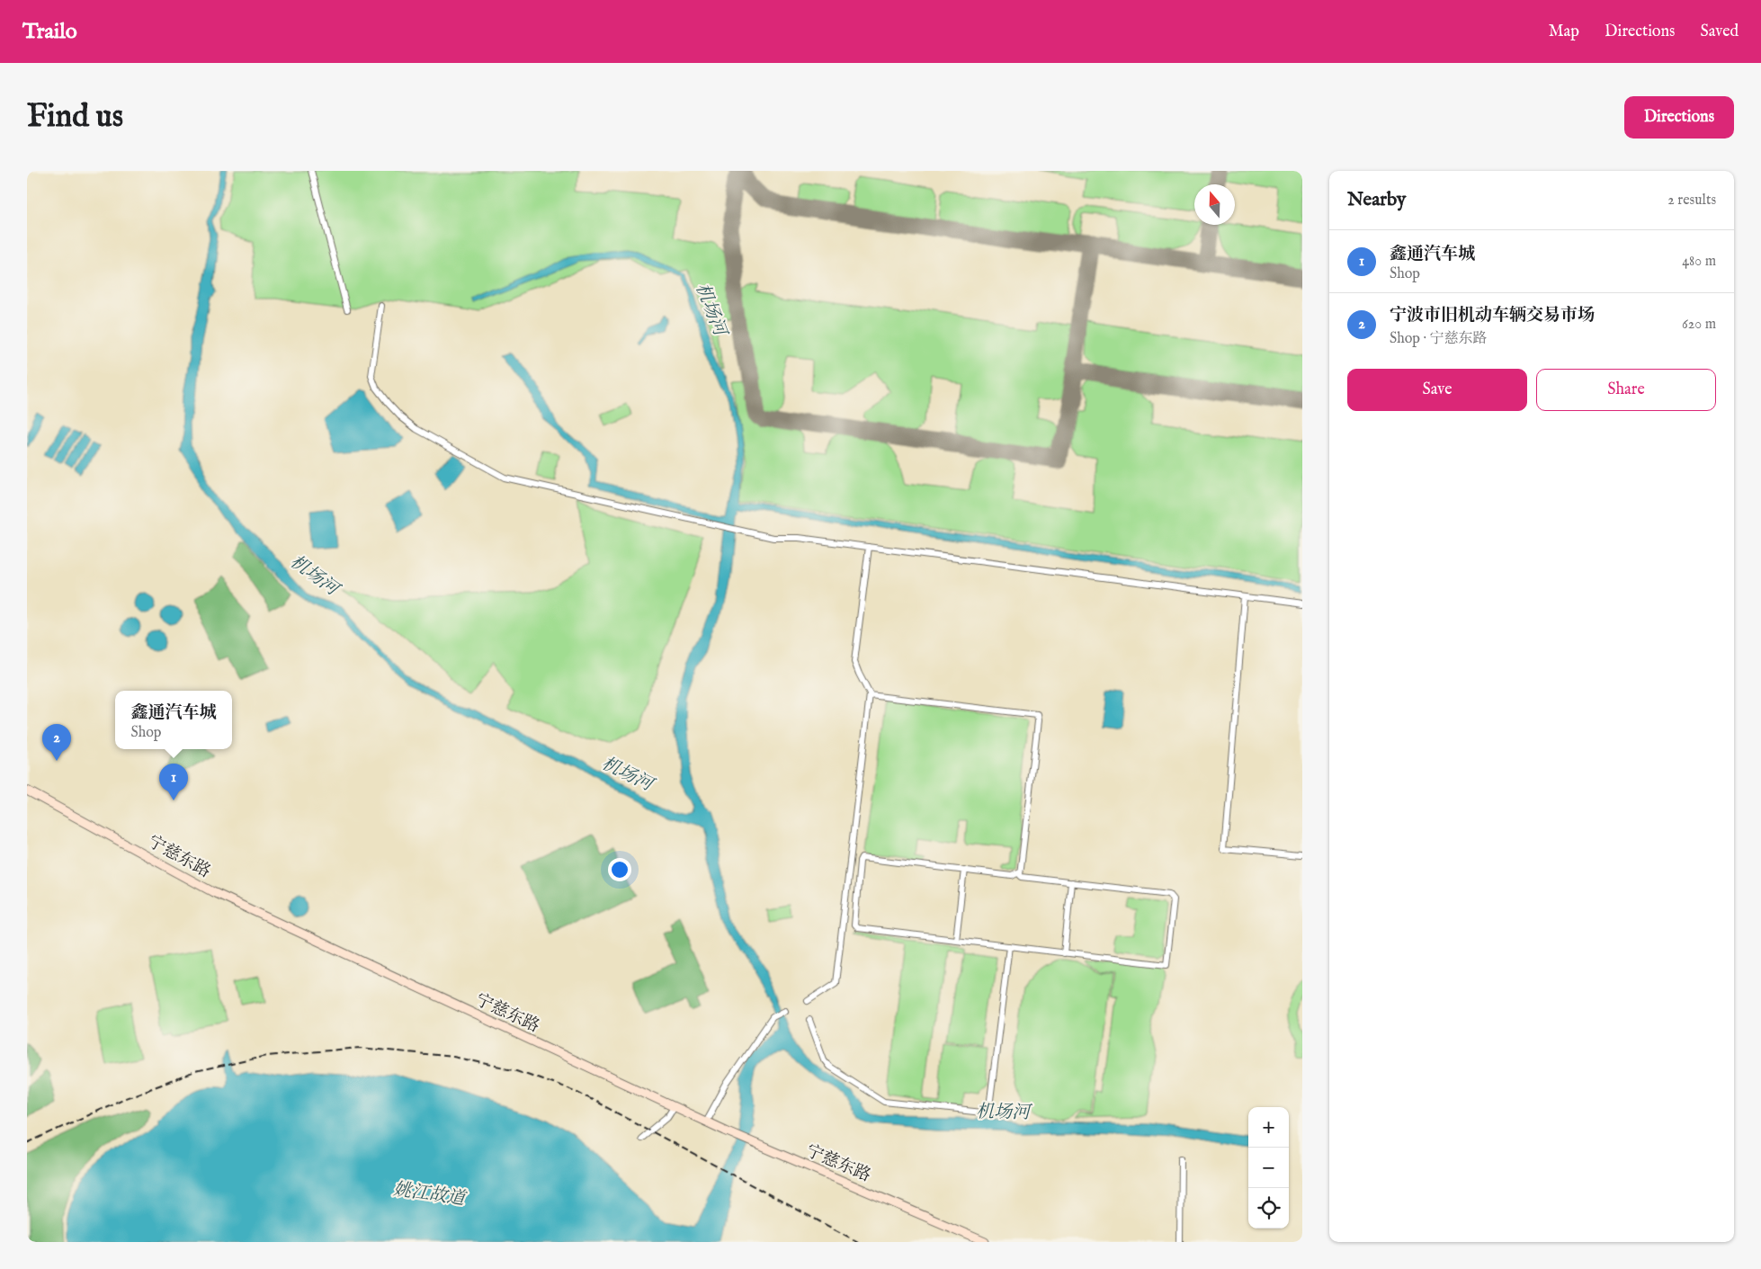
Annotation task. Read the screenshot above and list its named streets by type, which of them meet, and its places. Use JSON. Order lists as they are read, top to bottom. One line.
{"streets":{"main road":["宁慈东路"]},"water":["机场河","姚江故道"],"north":"top","page":{"header":"Trailo","nav":["Map","Directions","Saved"],"buttons":["Directions",["Save","Share"]],"title":"Find us","heading":["Nearby","2 results"],"list":[{"mark":"1","name":"鑫通汽车城","note":"Shop","value":"480 m"},{"mark":"2","name":"宁波市旧机动车辆交易市场","note":"Shop · 宁慈东路","value":"620 m"}],"popup":["鑫通汽车城","Shop"],"pins":["2","1"],"map_buttons":["+","−"]}}
